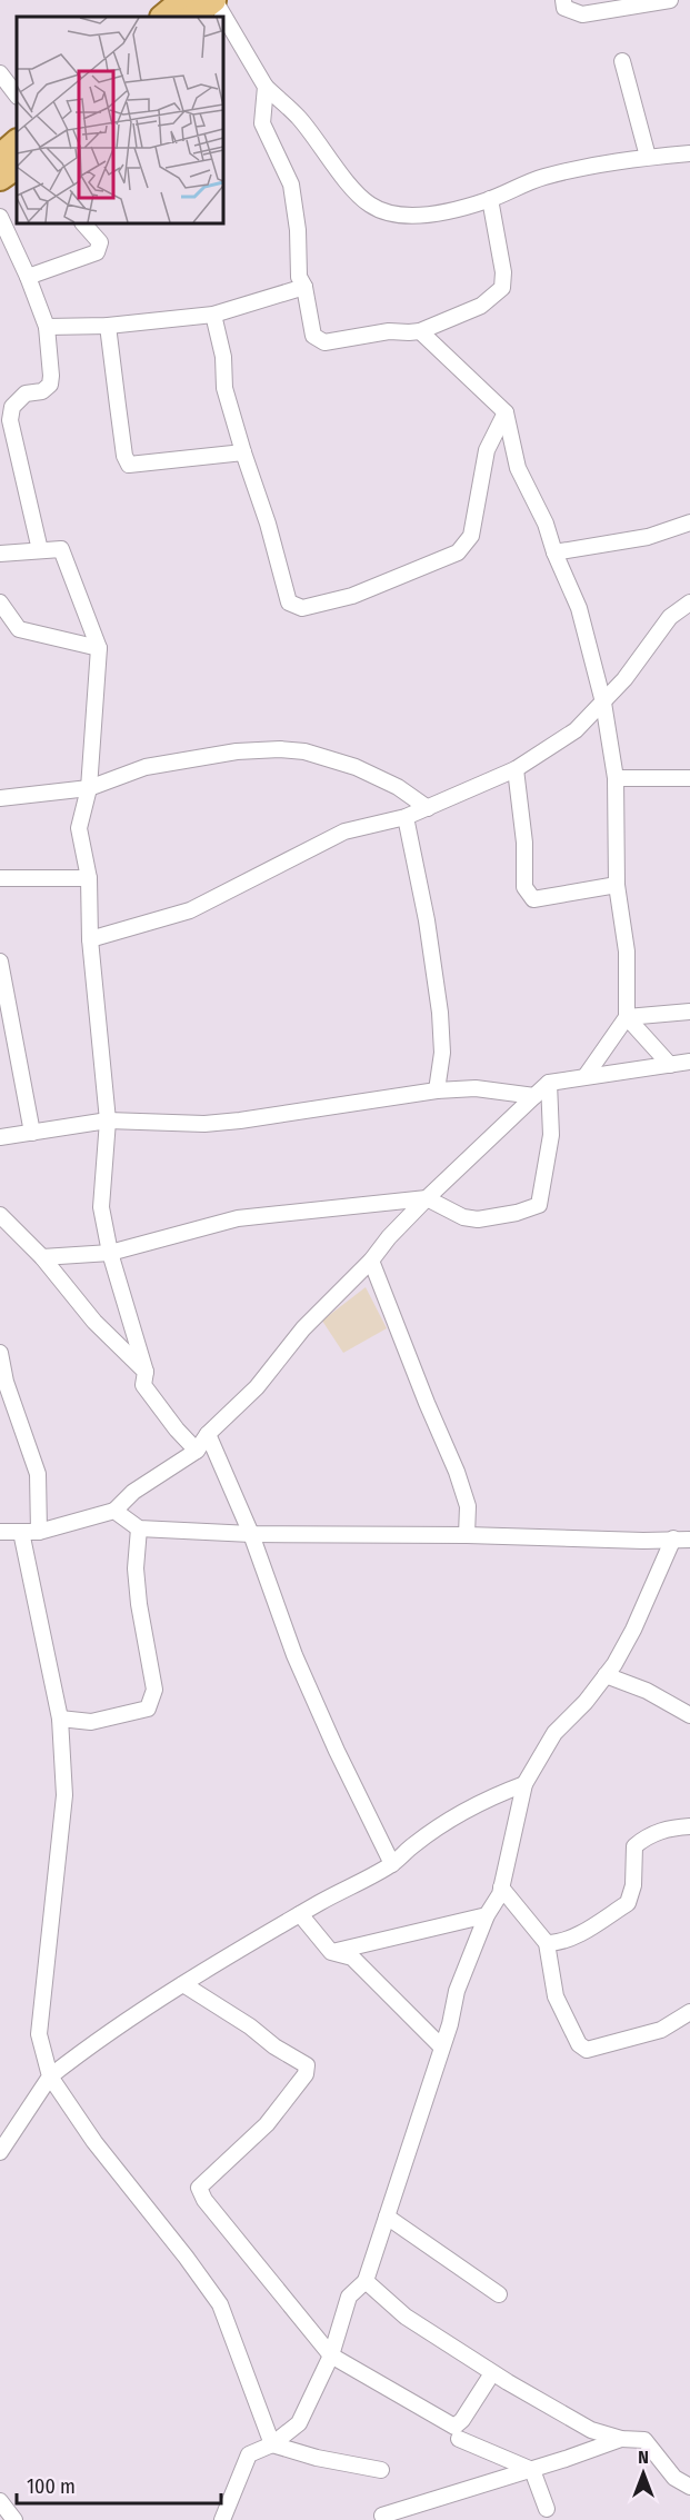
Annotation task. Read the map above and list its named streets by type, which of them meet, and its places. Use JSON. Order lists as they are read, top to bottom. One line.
{"scale_bar":"100 m","north":"top"}
